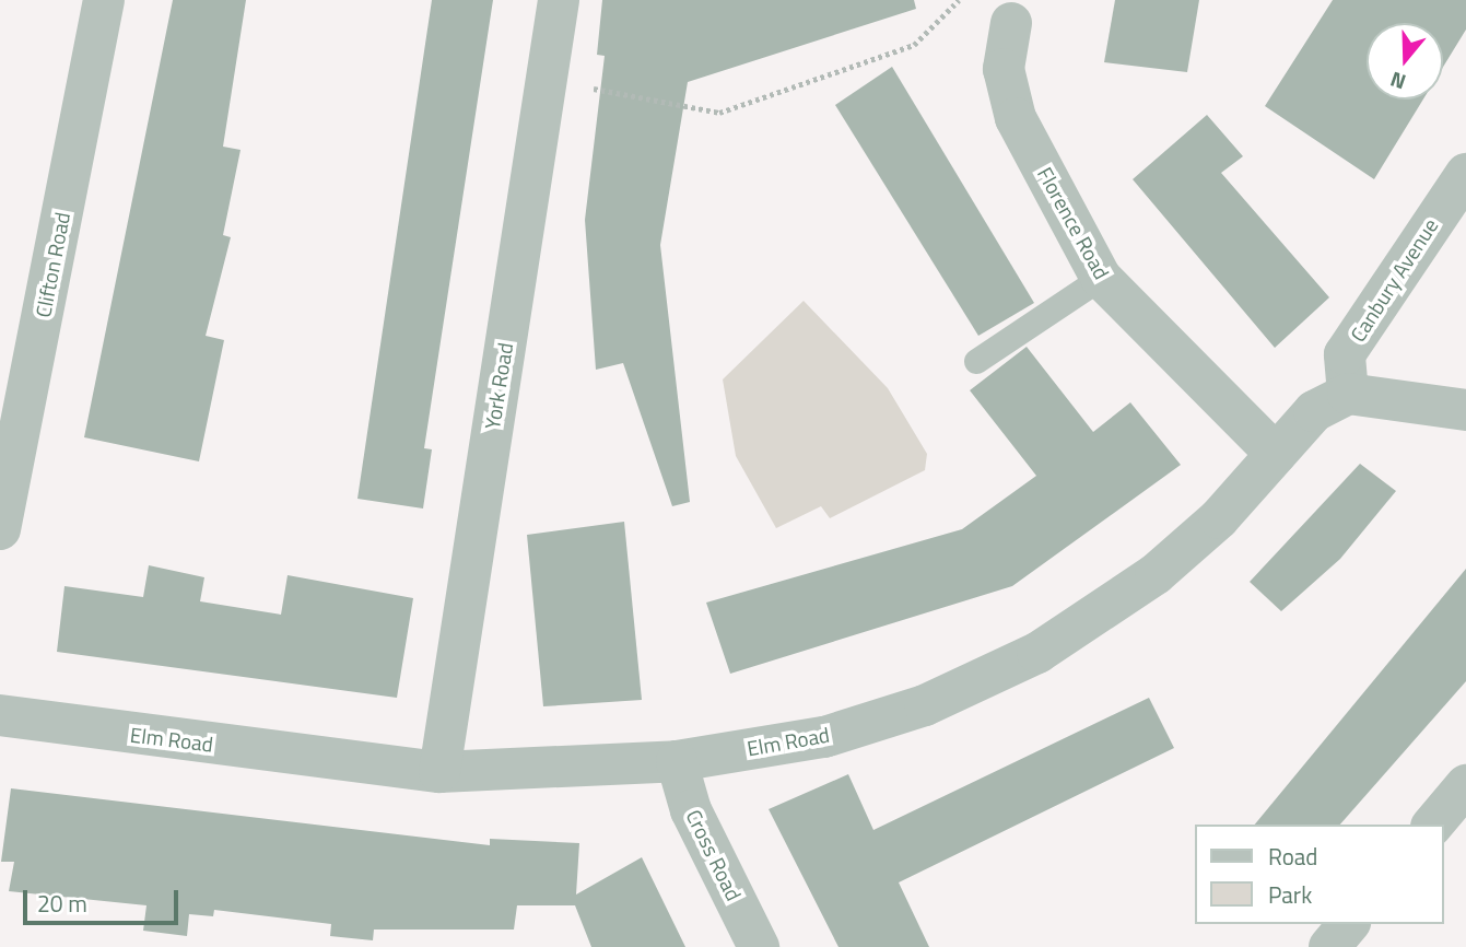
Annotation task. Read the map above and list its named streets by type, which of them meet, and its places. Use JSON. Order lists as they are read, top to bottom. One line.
{"streets":{"street":["Florence Road","Clifton Road","Canbury Avenue","York Road","Elm Road","Cross Road"]},"crossings":[["Florence Road","Elm Road"],["Canbury Avenue","Elm Road"],["York Road","Elm Road"],["Elm Road","Cross Road"]],"legend":["Road","Park"],"scale_bar":"20 m","north":"bottom"}
